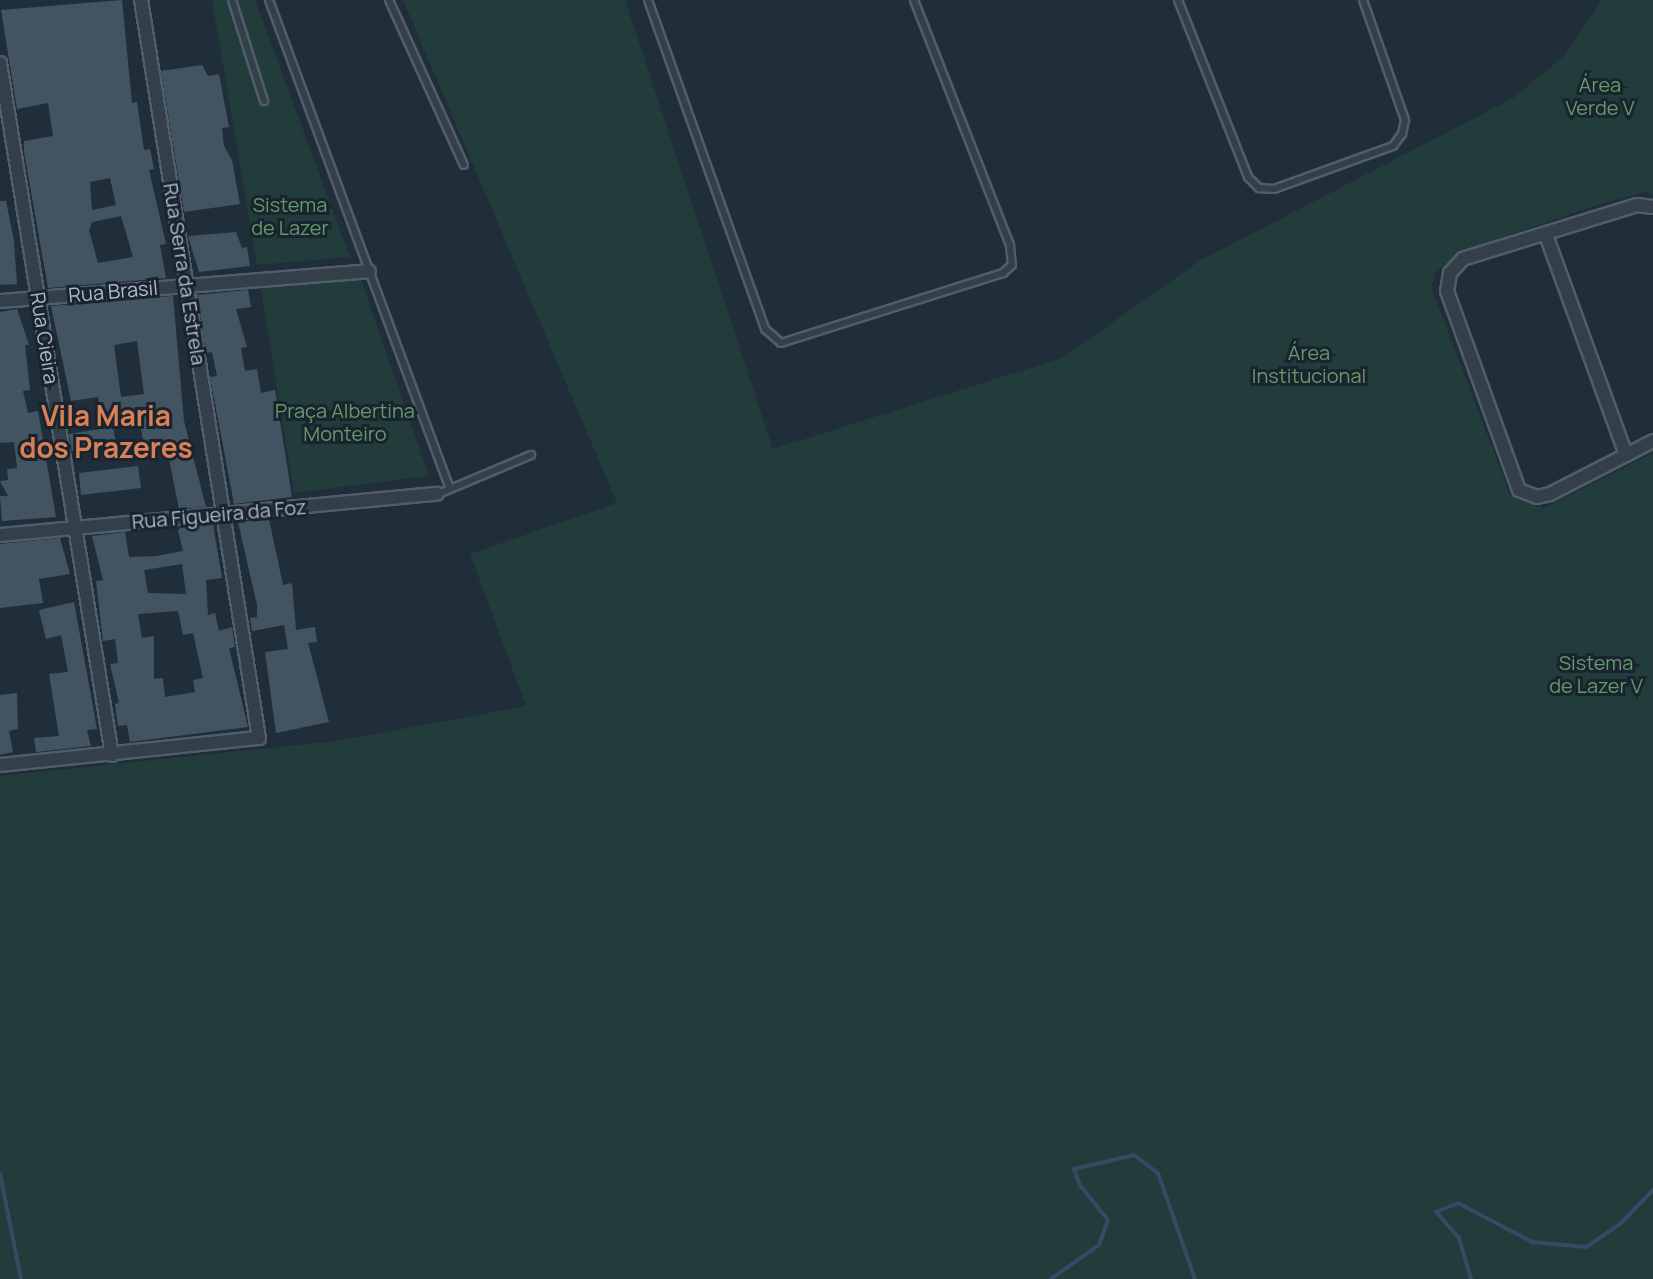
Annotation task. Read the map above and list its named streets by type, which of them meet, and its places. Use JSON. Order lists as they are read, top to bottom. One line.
{"streets":{"street":["Rua Serra da Estrela","Rua Brasil","Rua Cieira","Rua Figueira da Foz"]},"crossings":[["Rua Serra da Estrela","Rua Brasil"],["Rua Serra da Estrela","Rua Cieira"],["Rua Serra da Estrela","Rua Figueira da Foz"],["Rua Brasil","Rua Cieira"],["Rua Cieira","Rua Figueira da Foz"]],"districts":["Vila Maria dos Prazeres"],"parks":["Área Verde V","Sistema de Lazer","Área Institucional","Praça Albertina Monteiro","Sistema de Lazer V"]}
